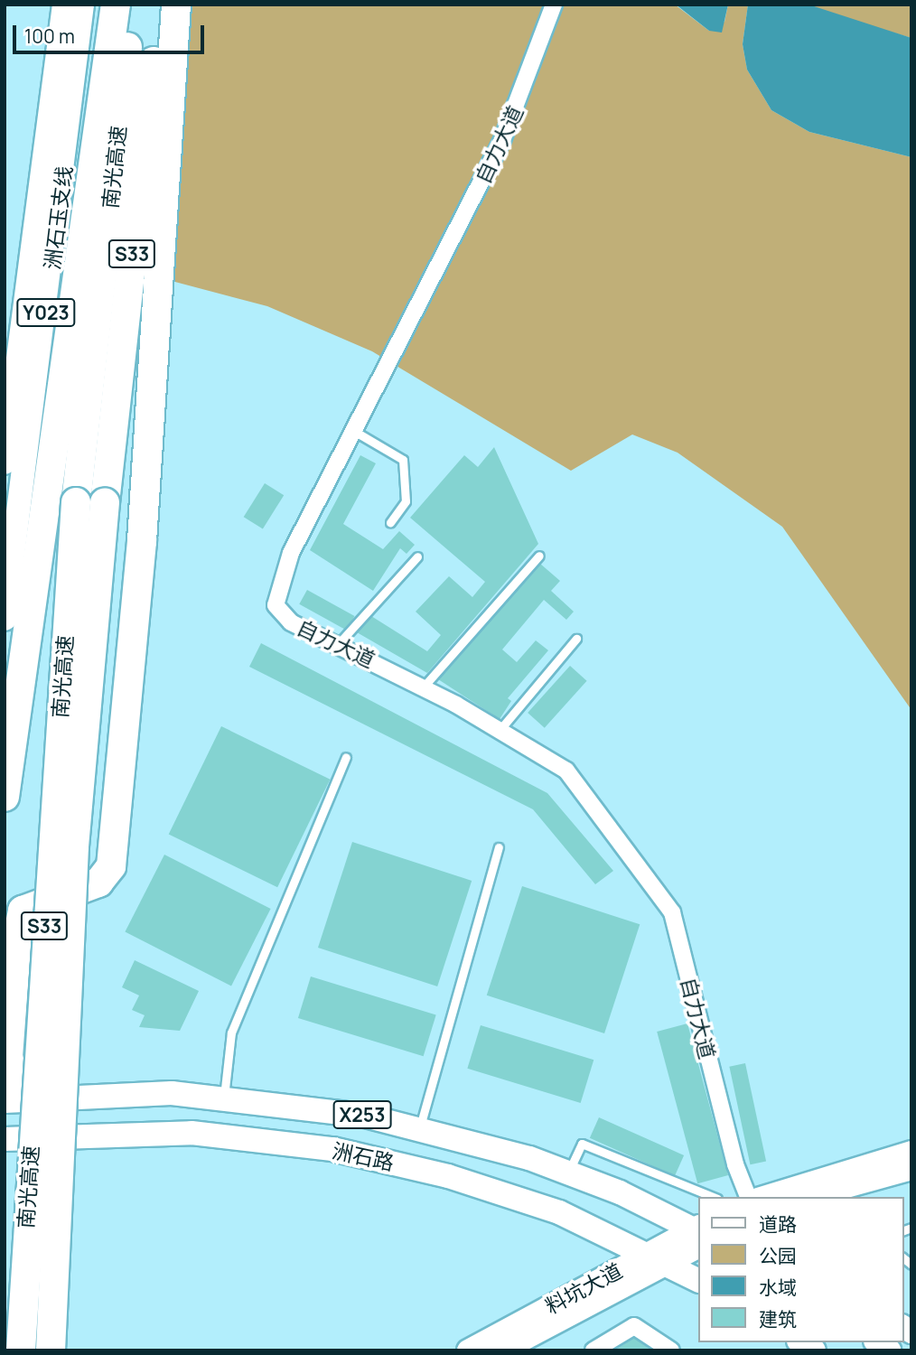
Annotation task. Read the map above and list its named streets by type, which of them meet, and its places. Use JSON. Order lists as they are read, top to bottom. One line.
{"streets":{"highway":["南光高速","S33"],"main road":["洲石玉支线","Y023","X253","洲石路"],"street":["自力大道","料坑大道"]},"crossings":[["洲石路","料坑大道"]],"legend":["道路","公园","水域","建筑"],"scale_bar":"100 m"}
